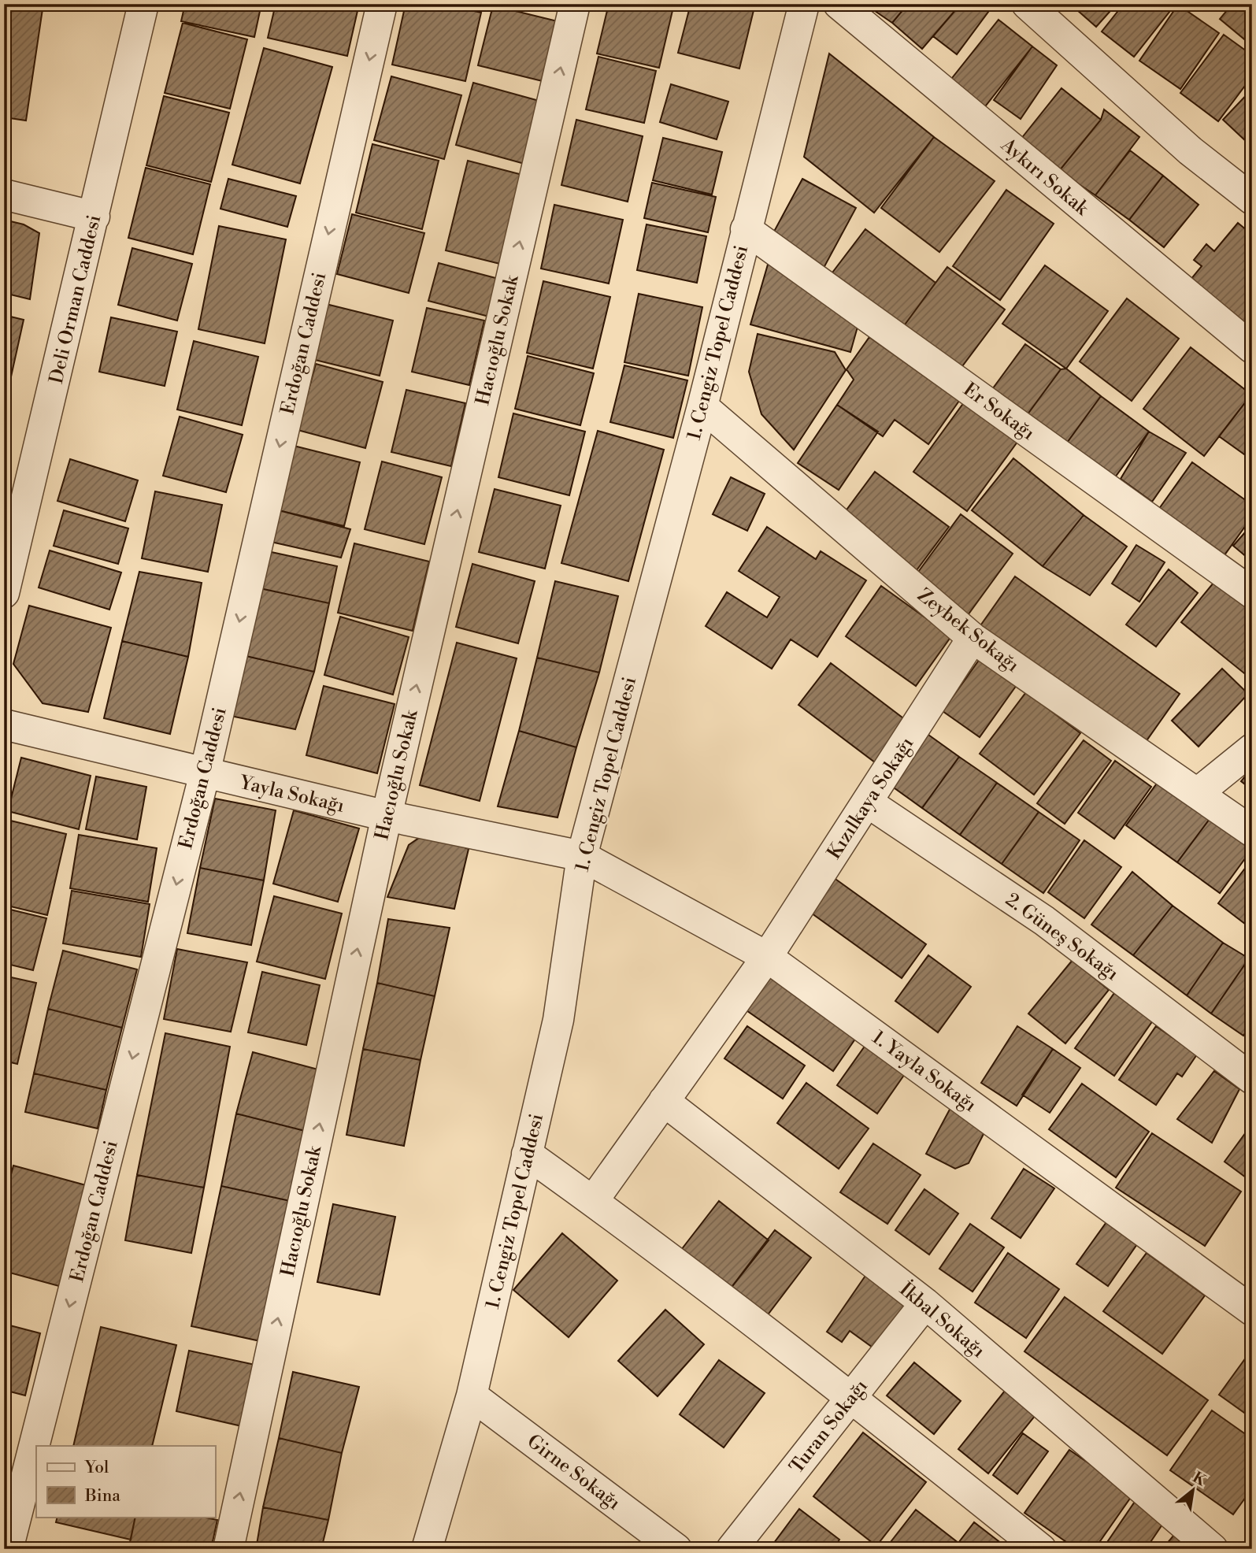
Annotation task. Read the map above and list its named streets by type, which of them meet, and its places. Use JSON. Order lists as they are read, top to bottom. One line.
{"streets":{"street":["Aykırı Sokak","Deli Orman Caddesi","Hacıoğlu Sokak","1. Cengiz Topel Caddesi","Erdoğan Caddesi","Er Sokağı","Zeybek Sokağı","Yayla Sokağı","Kızılkaya Sokağı","2. Güneş Sokağı","1. Yayla Sokağı","İkbal Sokağı","Turan Sokağı","Girne Sokağı"]},"crossings":[["Hacıoğlu Sokak","Yayla Sokağı"],["1. Cengiz Topel Caddesi","Er Sokağı"],["1. Cengiz Topel Caddesi","Zeybek Sokağı"],["1. Cengiz Topel Caddesi","Yayla Sokağı"],["1. Cengiz Topel Caddesi","1. Yayla Sokağı"],["1. Cengiz Topel Caddesi","Girne Sokağı"],["Erdoğan Caddesi","Yayla Sokağı"],["Zeybek Sokağı","Kızılkaya Sokağı"],["Yayla Sokağı","1. Yayla Sokağı"],["Kızılkaya Sokağı","2. Güneş Sokağı"],["Kızılkaya Sokağı","1. Yayla Sokağı"],["Kızılkaya Sokağı","İkbal Sokağı"],["İkbal Sokağı","Turan Sokağı"]],"one_way":["Hacıoğlu Sokak","Erdoğan Caddesi"],"legend":["Yol","Bina"],"north":"top right"}
